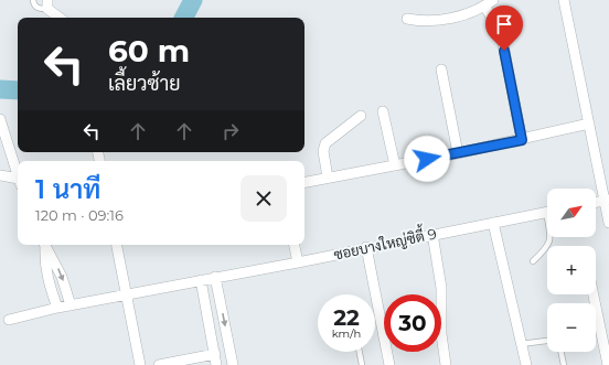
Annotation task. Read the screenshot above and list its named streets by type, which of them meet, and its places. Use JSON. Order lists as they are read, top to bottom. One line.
{"streets":{"street":["ซอยบางใหญ่ซิตี้ 9"]},"north":"top right","page":{"turn":["60 m","เลี้ยวซ้าย"],"heading":["1 นาที","120 m · 09:16"],"map_buttons":["+","−"],"speed":"22 km/h","limit":"30"}}
